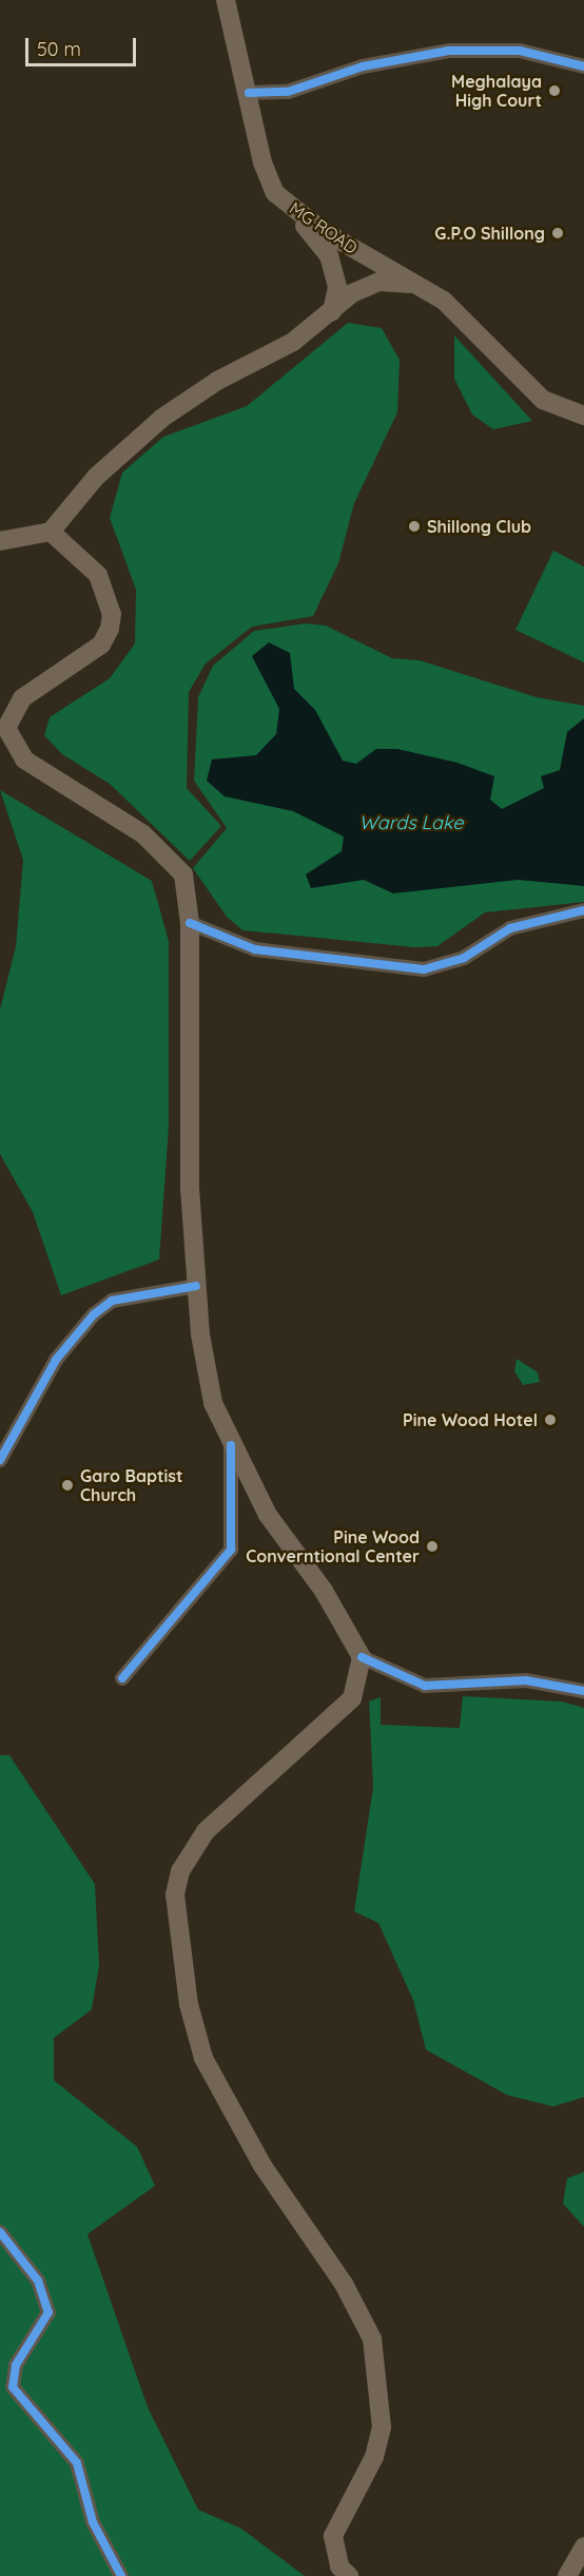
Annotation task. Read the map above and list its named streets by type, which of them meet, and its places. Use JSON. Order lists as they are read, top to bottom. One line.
{"streets":{"main road":["MG ROAD"]},"water":["Wards Lake"],"places":["Meghalaya High Court","G.P.O Shillong","Shillong Club","Pine Wood Hotel","Garo Baptist Church","Pine Wood Converntional Center"],"scale_bar":"50 m"}
